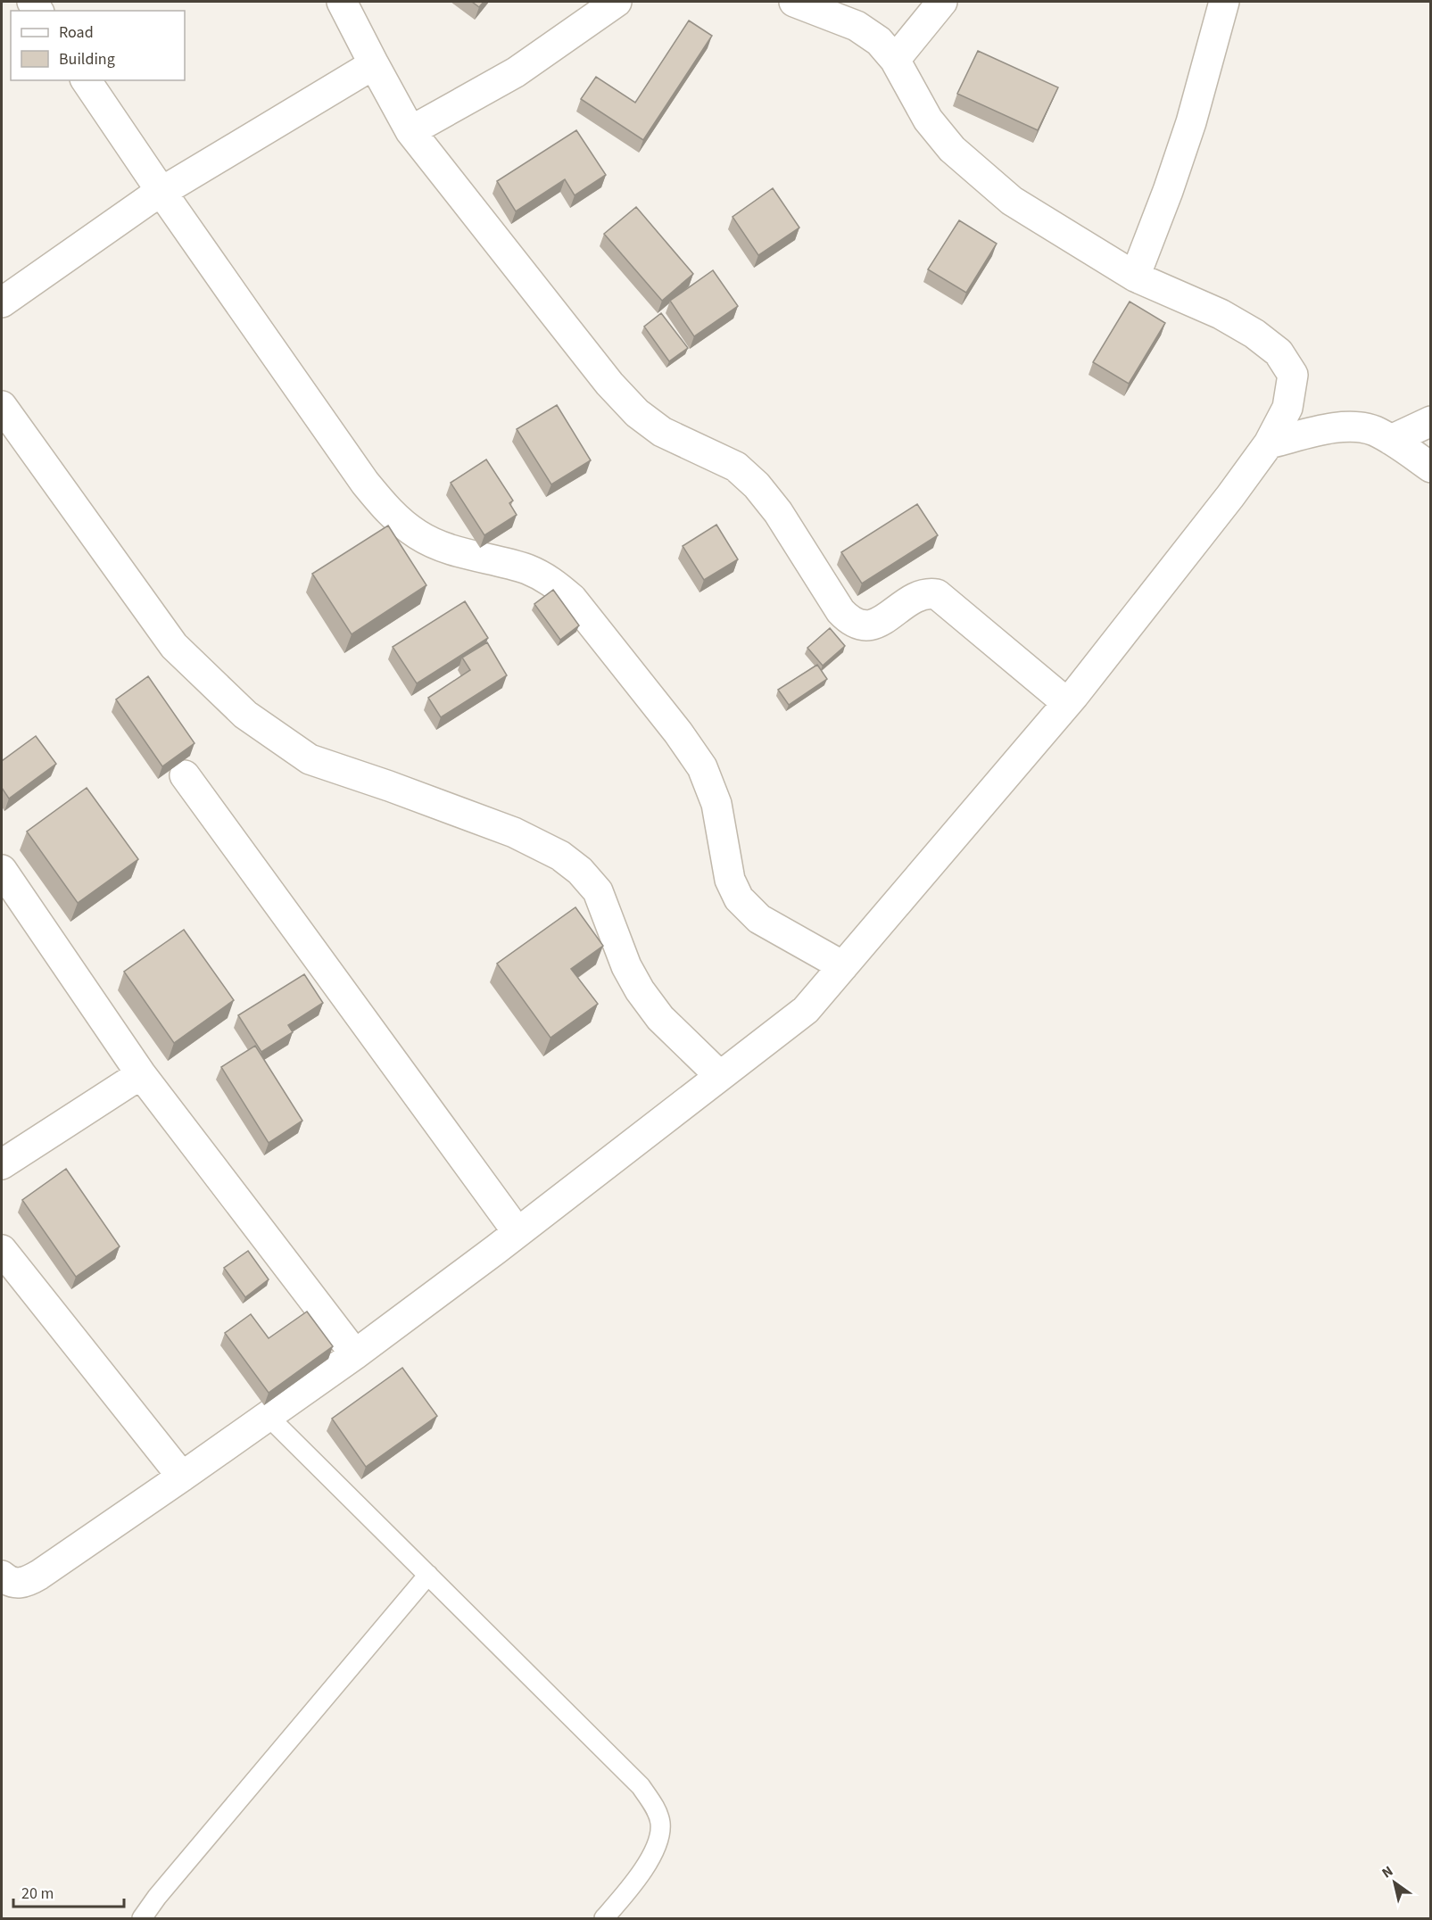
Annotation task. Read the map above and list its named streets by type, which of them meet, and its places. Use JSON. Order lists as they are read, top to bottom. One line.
{"legend":["Road","Building"],"scale_bar":"20 m","north":"top left"}
